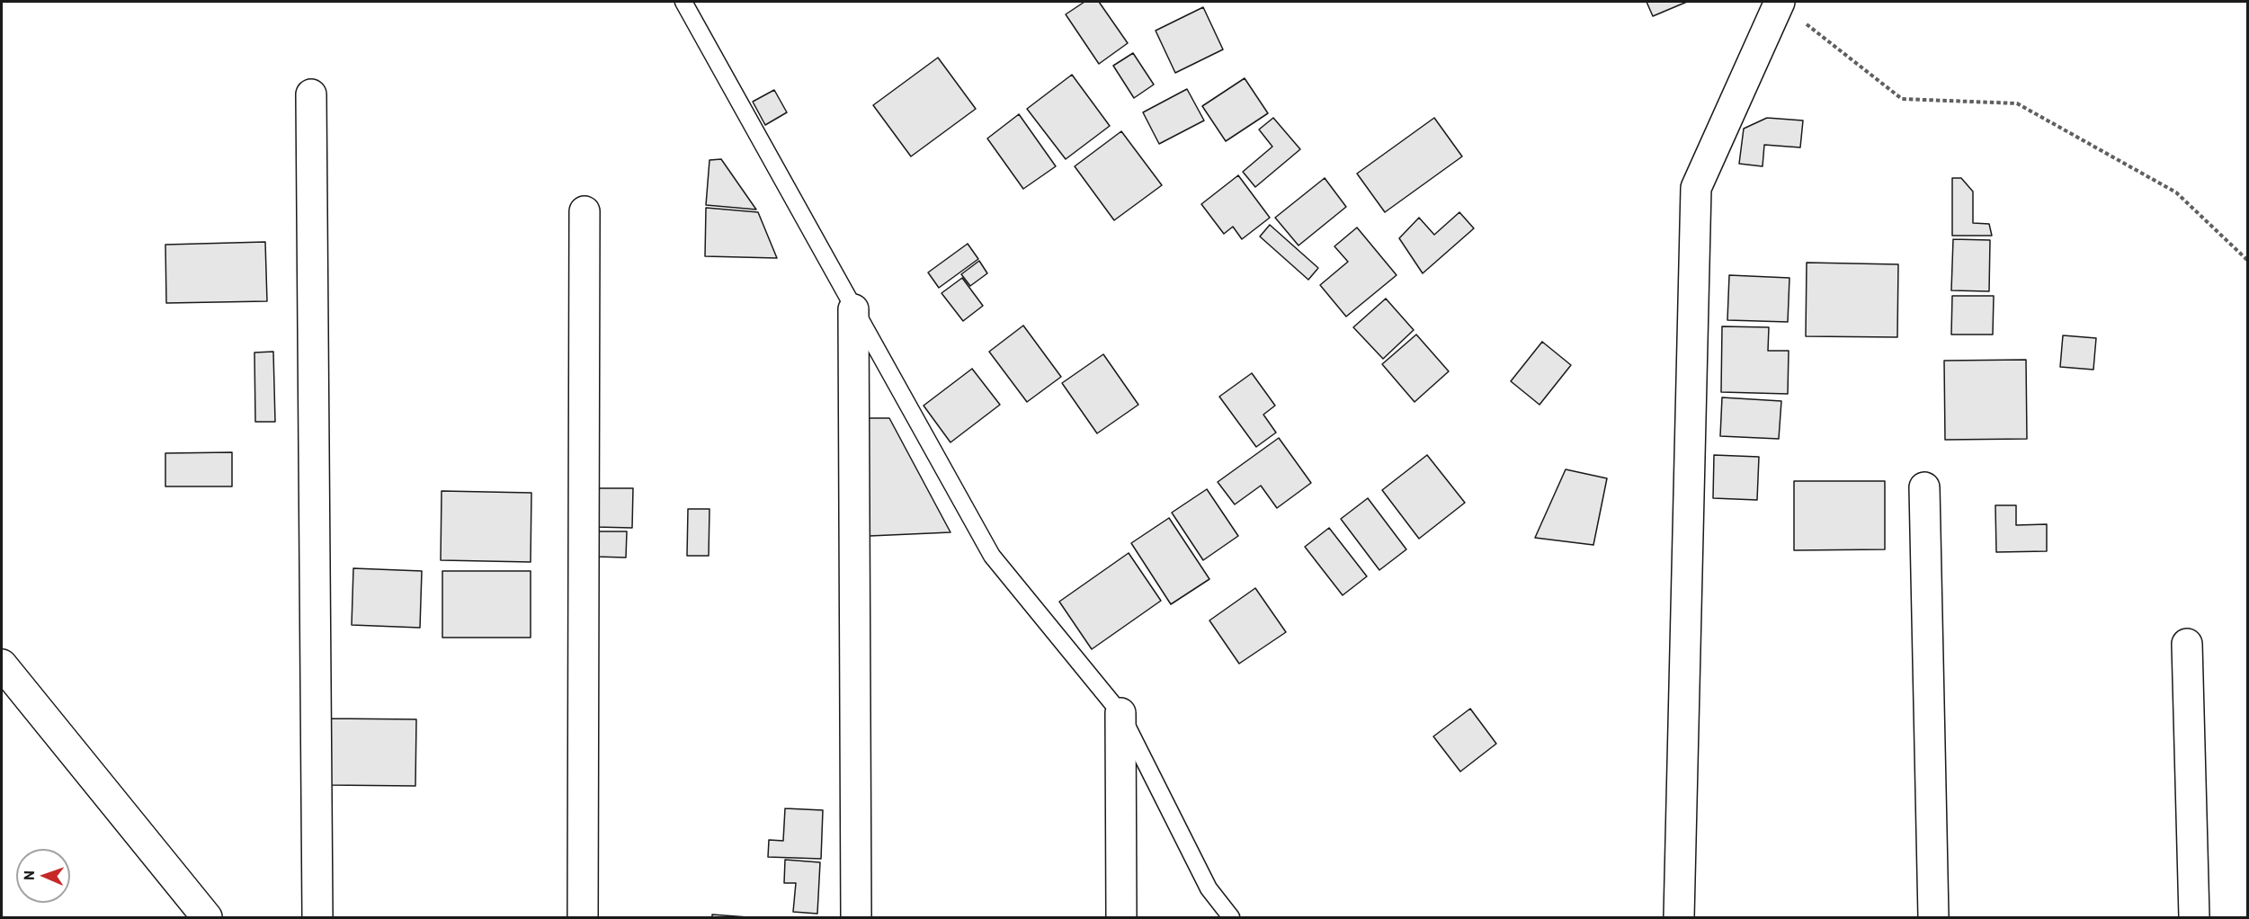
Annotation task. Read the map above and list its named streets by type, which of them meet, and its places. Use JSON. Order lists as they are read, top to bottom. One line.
{"north":"left"}
